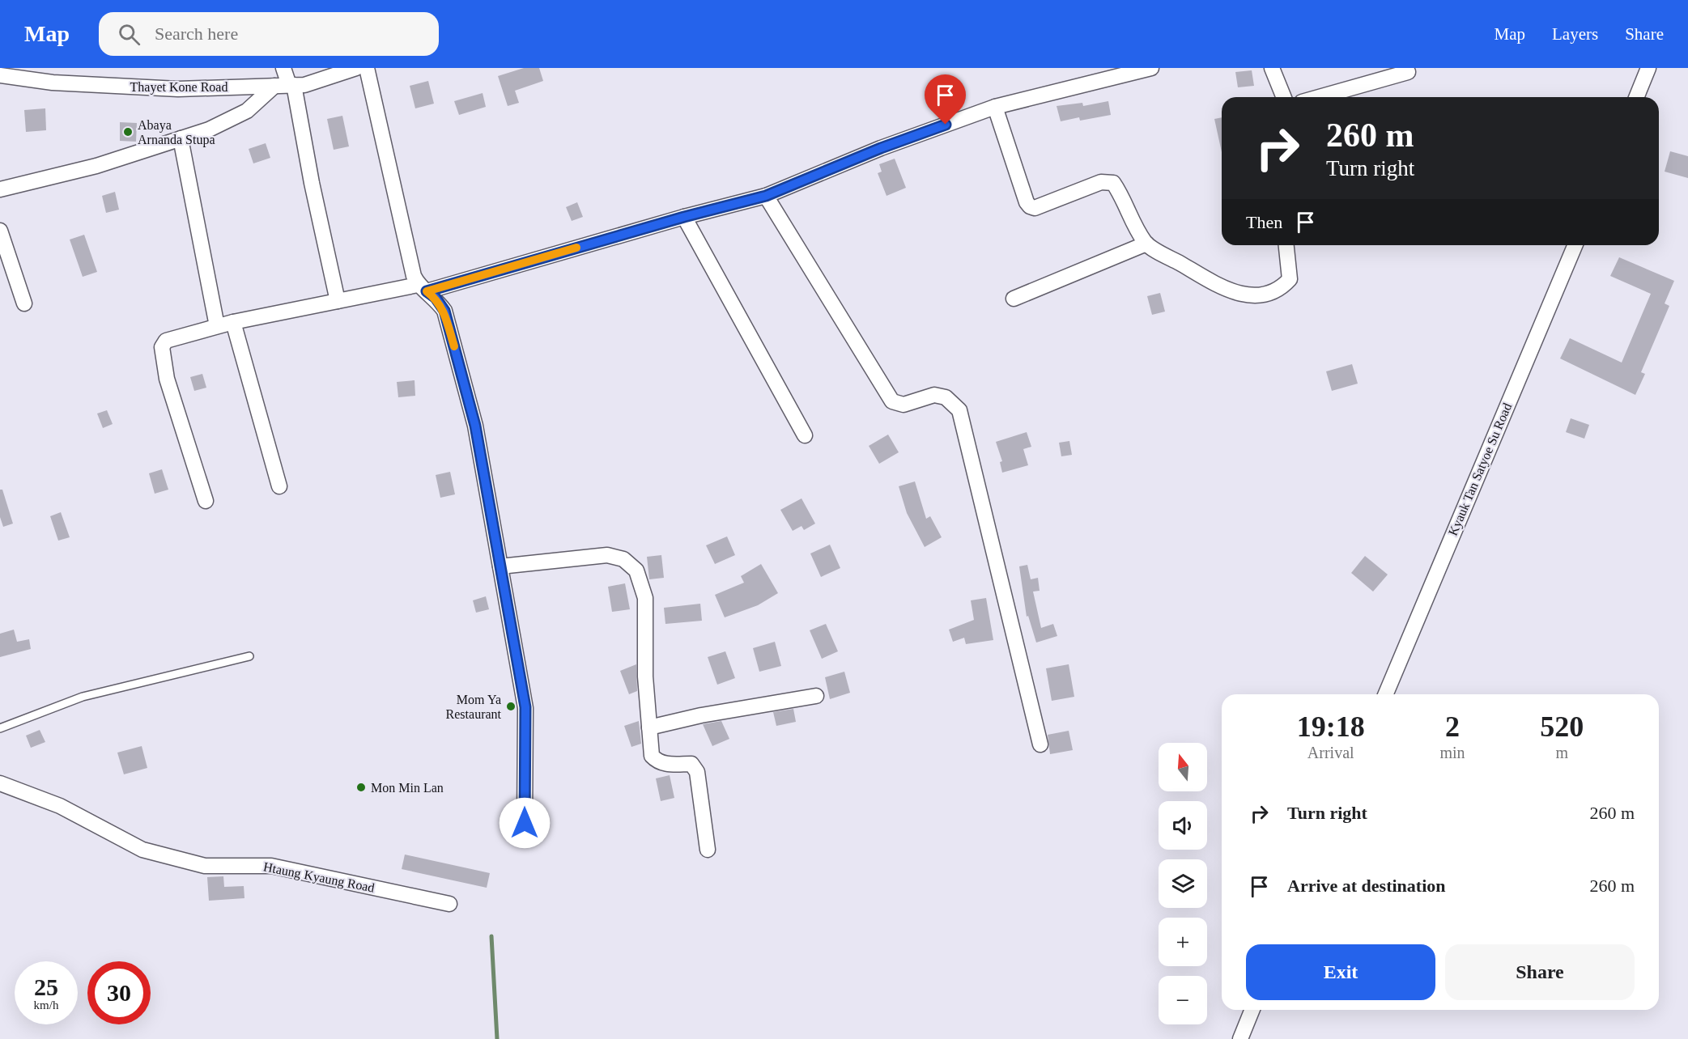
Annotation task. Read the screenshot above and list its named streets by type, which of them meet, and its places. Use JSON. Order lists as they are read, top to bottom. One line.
{"streets":{"street":["Thayet Kone Road","Kyauk Tan Satyoe Su Road","Htaung Kyaung Road"]},"places":["Abaya Arnanda Stupa","Mom Ya Restaurant","Mon Min Lan"],"north":"top","page":{"header":"Map","search":"Search here","nav":["Map","Layers","Share"],"turn":["260 m","Turn right"],"then":"Then","eta":["19:18","Arrival","2","min","520","m"],"map_buttons":["+","−"],"list":[{"name":"Turn right","value":"260 m"},{"name":"Arrive at destination","value":"260 m"}],"buttons":["Exit","Share"],"speed":"25 km/h","limit":"30"}}
